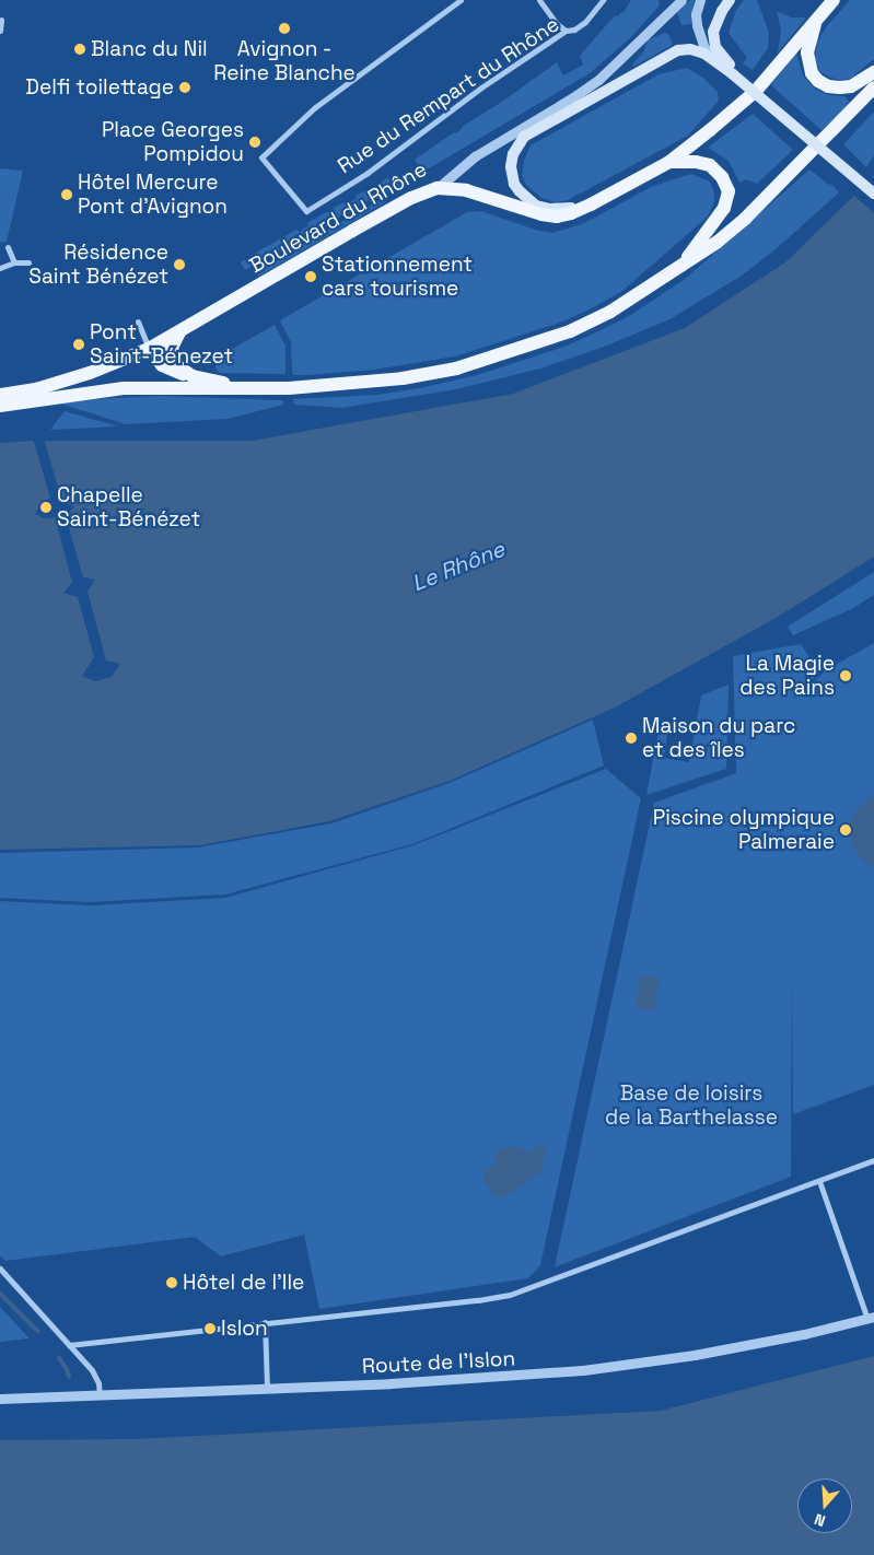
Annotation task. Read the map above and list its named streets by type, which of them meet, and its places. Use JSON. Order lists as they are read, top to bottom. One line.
{"streets":{"main road":["Boulevard du Rhône"],"street":["Rue du Rempart du Rhône","Route de l'Islon"]},"water":["Le Rhône"],"parks":["Base de loisirs de la Barthelasse"],"places":["Avignon - Reine Blanche","Blanc du Nil","Delfi toilettage","Place Georges Pompidou","Hôtel Mercure Pont d'Avignon","Résidence Saint Bénézet","Stationnement cars tourisme","Pont Saint-Bénezet","Chapelle Saint-Bénézet","La Magie des Pains","Maison du parc et des îles","Piscine olympique Palmeraie","Hôtel de l'Ile","Islon"],"north":"bottom"}
